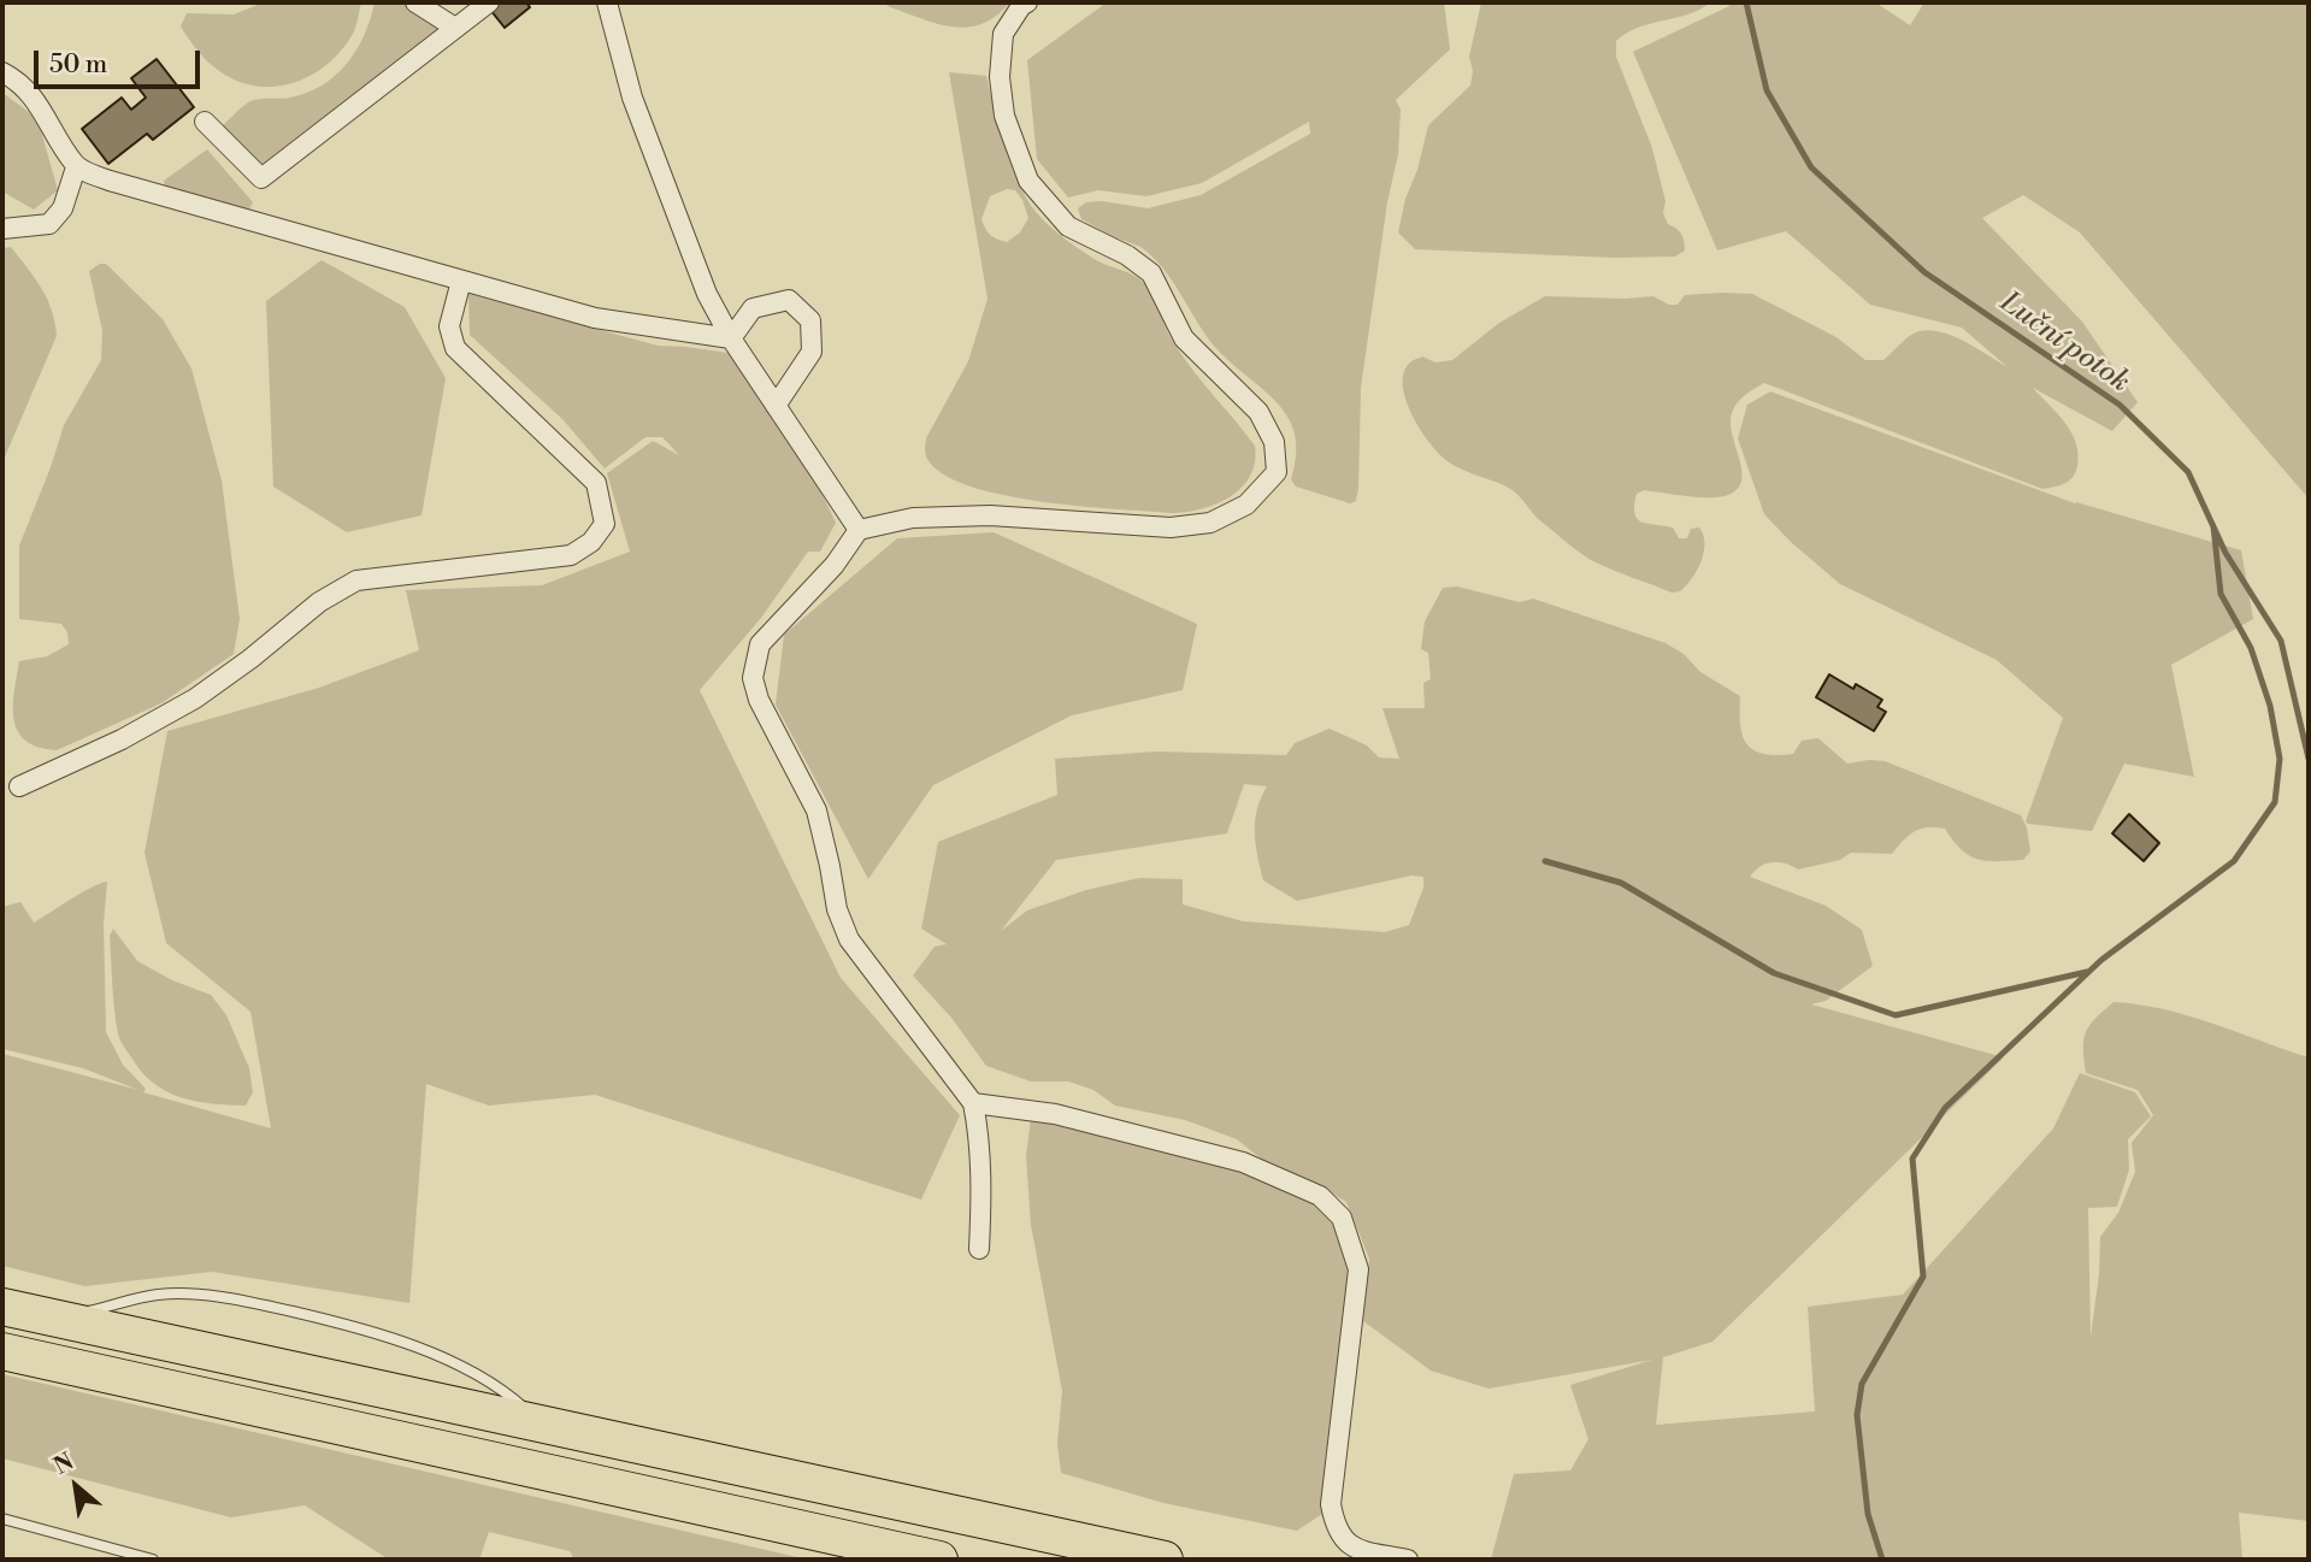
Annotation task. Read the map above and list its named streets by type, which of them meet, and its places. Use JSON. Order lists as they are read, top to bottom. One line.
{"water":["Luční potok"],"scale_bar":"50 m","north":"top left"}
